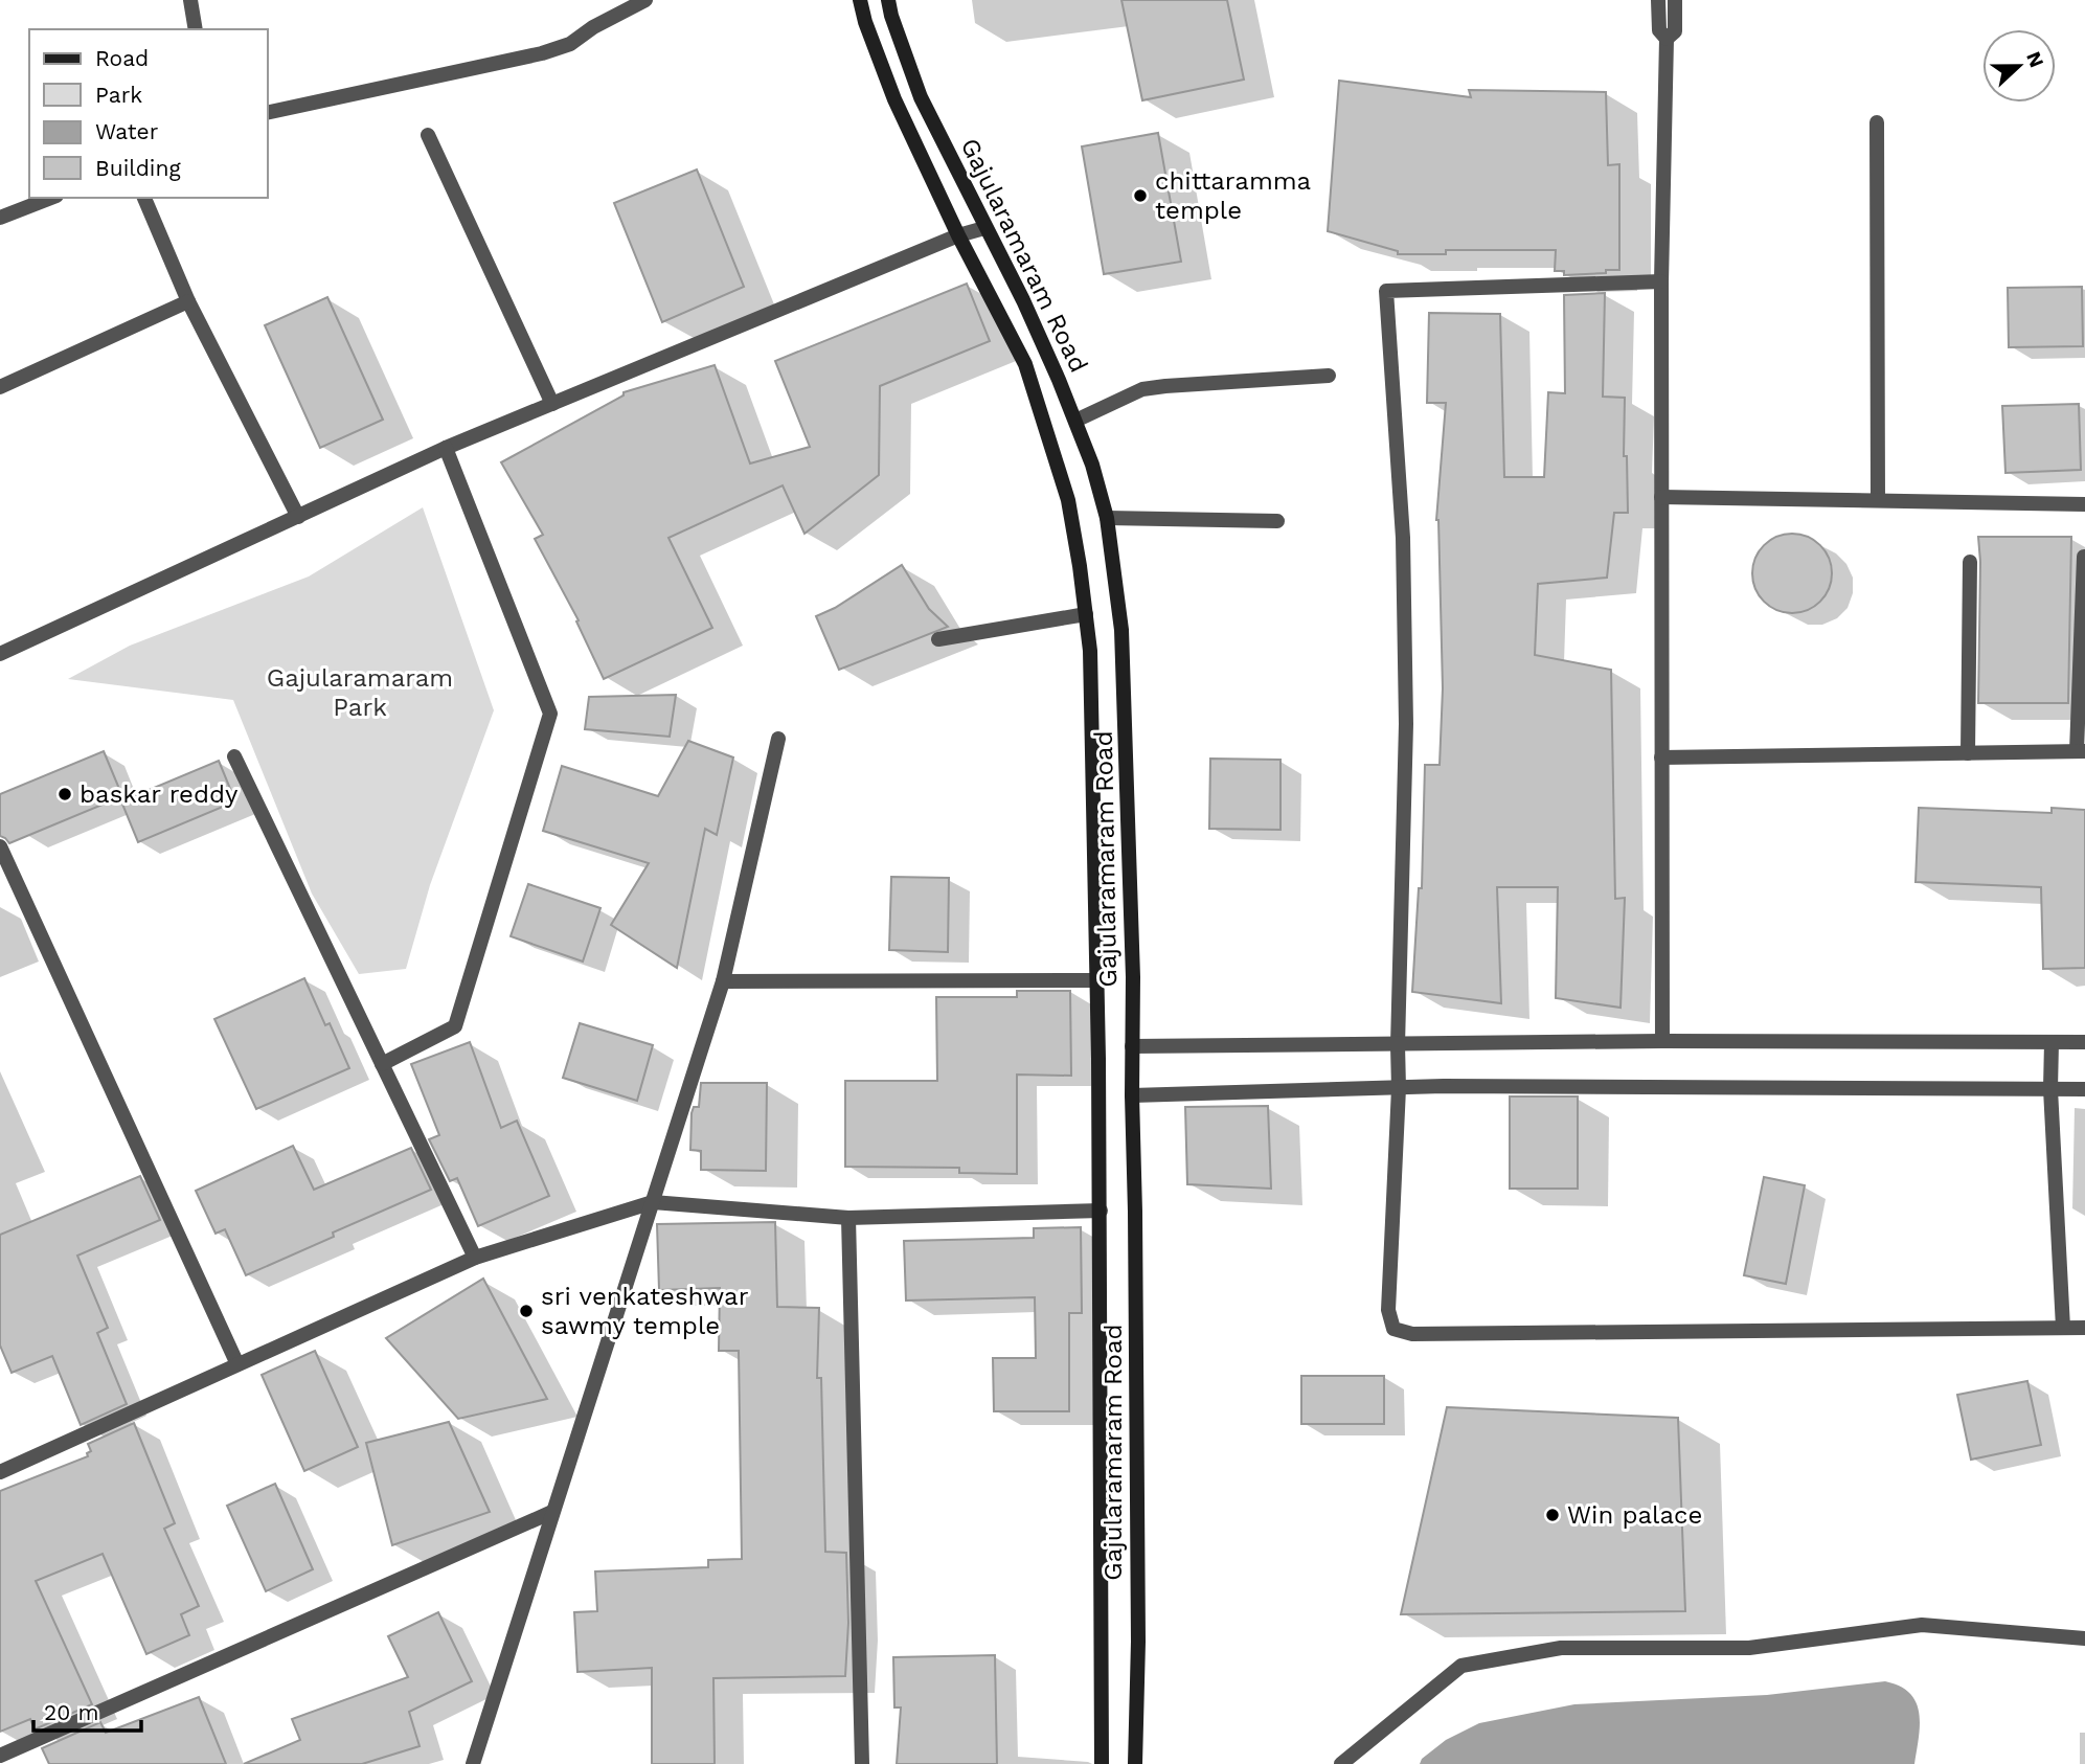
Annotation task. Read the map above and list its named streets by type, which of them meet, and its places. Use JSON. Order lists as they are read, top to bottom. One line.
{"streets":{"main road":["Gajularamaram Road"]},"parks":["Gajularamaram Park"],"places":["chittaramma temple","baskar reddy","sri venkateshwar sawmy temple","Win palace"],"legend":["Road","Park","Water","Building"],"scale_bar":"20 m","north":"right"}
